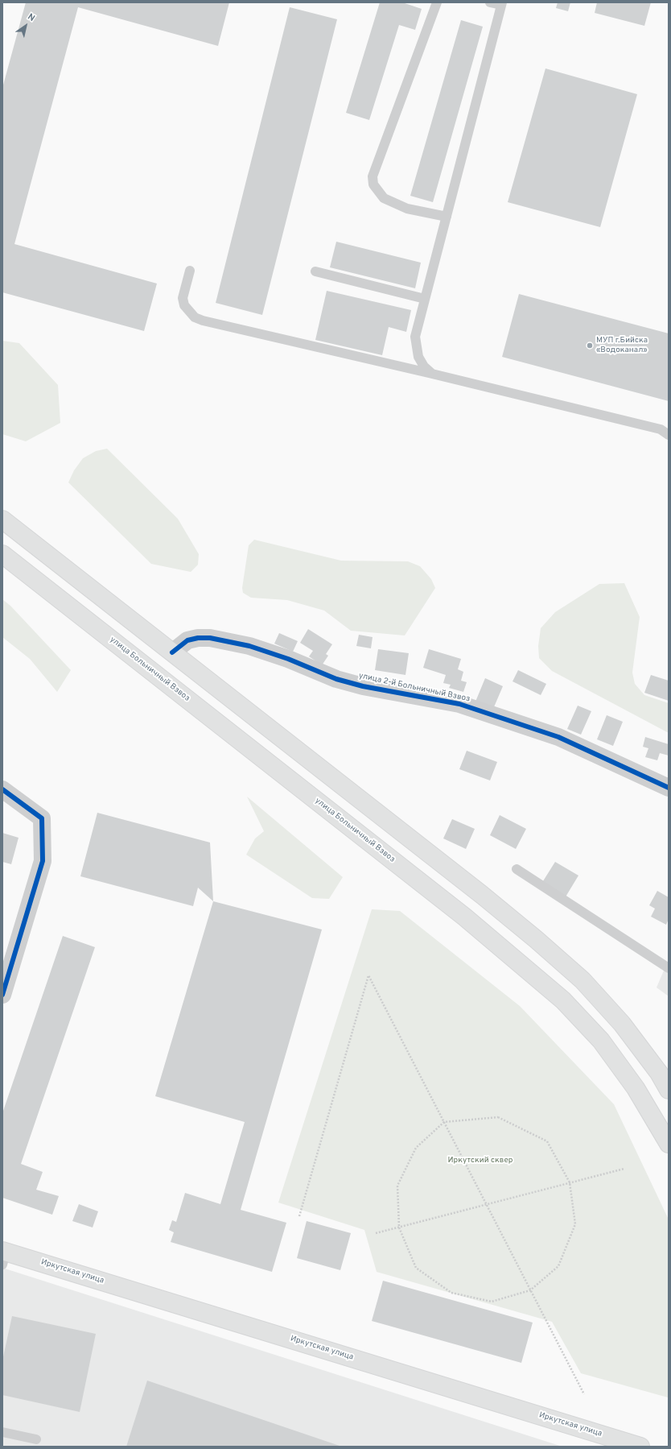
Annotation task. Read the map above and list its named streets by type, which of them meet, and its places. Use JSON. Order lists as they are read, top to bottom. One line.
{"streets":{"main road":["улица Больничный Взвоз","Иркутская улица"],"street":["улица 2-й Больничный Взвоз"]},"parks":["Иркутский сквер"],"places":["МУП г.Бийска «Водоканал»"],"north":"top right"}
